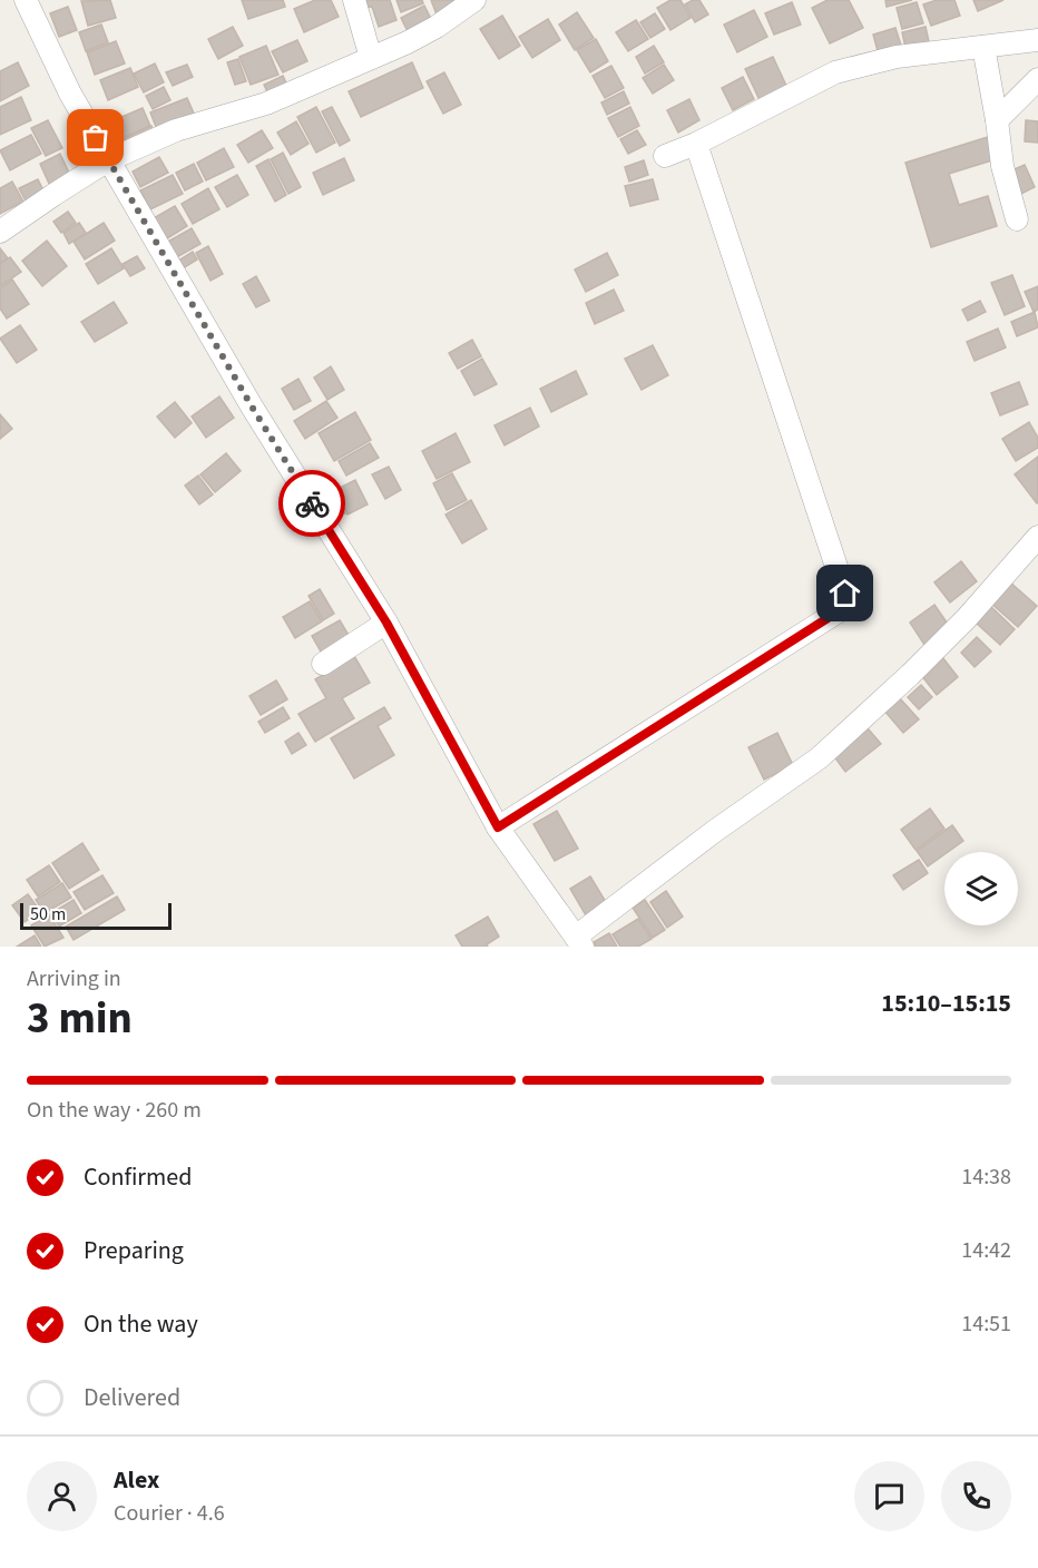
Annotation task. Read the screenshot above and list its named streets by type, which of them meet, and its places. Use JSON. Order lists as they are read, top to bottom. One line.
{"scale_bar":"50 m","page":{"scale":"50 m","heading":["3 min","Arriving in","15:10–15:15"],"panel":["Alex","Courier · 4.6"],"bar":"On the way · 260 m","list":[["Confirmed","14:38"],["Preparing","14:42"],["On the way","14:51"],"Delivered"]}}
